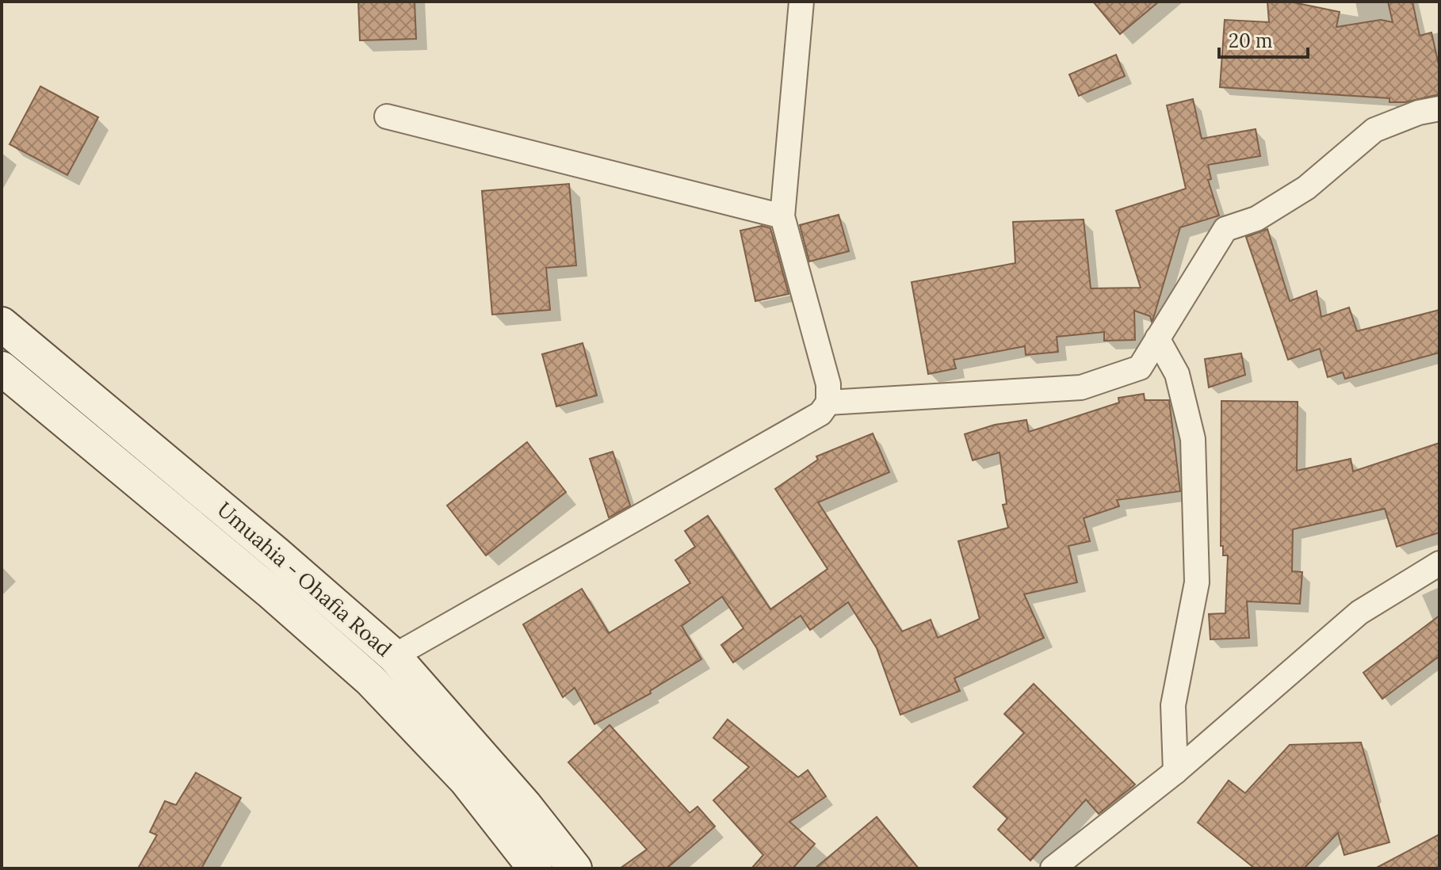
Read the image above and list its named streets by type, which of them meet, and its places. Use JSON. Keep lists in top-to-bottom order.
{
  "streets": {
    "main road": ["Umuahia - Ohafia Road"]
  },
  "scale_bar": "20 m"
}
